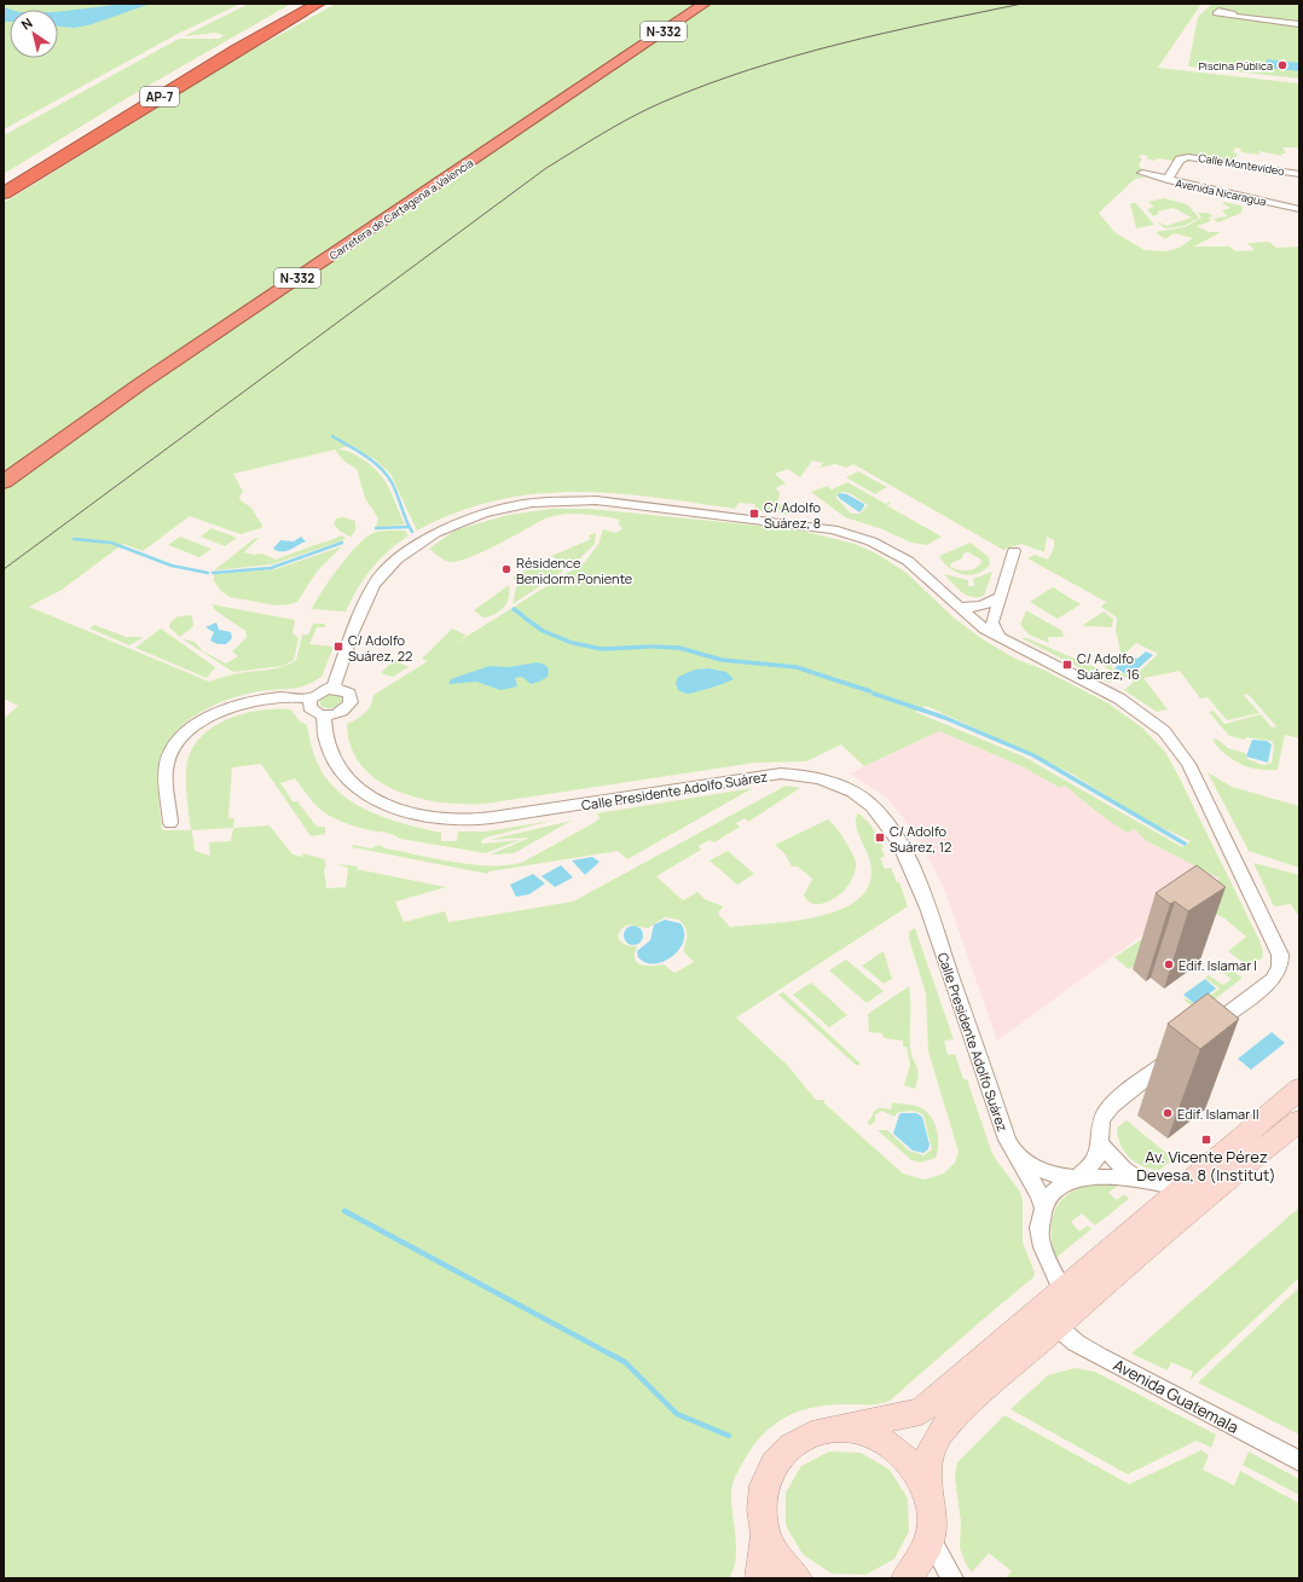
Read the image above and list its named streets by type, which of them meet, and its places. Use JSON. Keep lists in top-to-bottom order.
{
  "streets": {
    "highway": ["N-332", "AP-7", "Carretera de Cartagena a Valencia"],
    "street": [
      "Calle Montevideo",
      "Avenida Nicaragua",
      "Calle Presidente Adolfo Suárez",
      "Avenida Guatemala"
    ]
  },
  "crossings": [
    ["Calle Montevideo", "Avenida Nicaragua"]
  ],
  "places": {
    "other": [
      "Piscina Pública",
      "Résidence Benidorm Poniente",
      "Edif. Islamar I",
      "Edif. Islamar II"
    ],
    "transit": [
      "C/ Adolfo Suárez, 8",
      "C/ Adolfo Suárez, 22",
      "C/ Adolfo Suárez, 16",
      "C/ Adolfo Suárez, 12",
      "Av. Vicente Pérez Devesa, 8 (Institut)"
    ]
  },
  "north": "top left"
}
